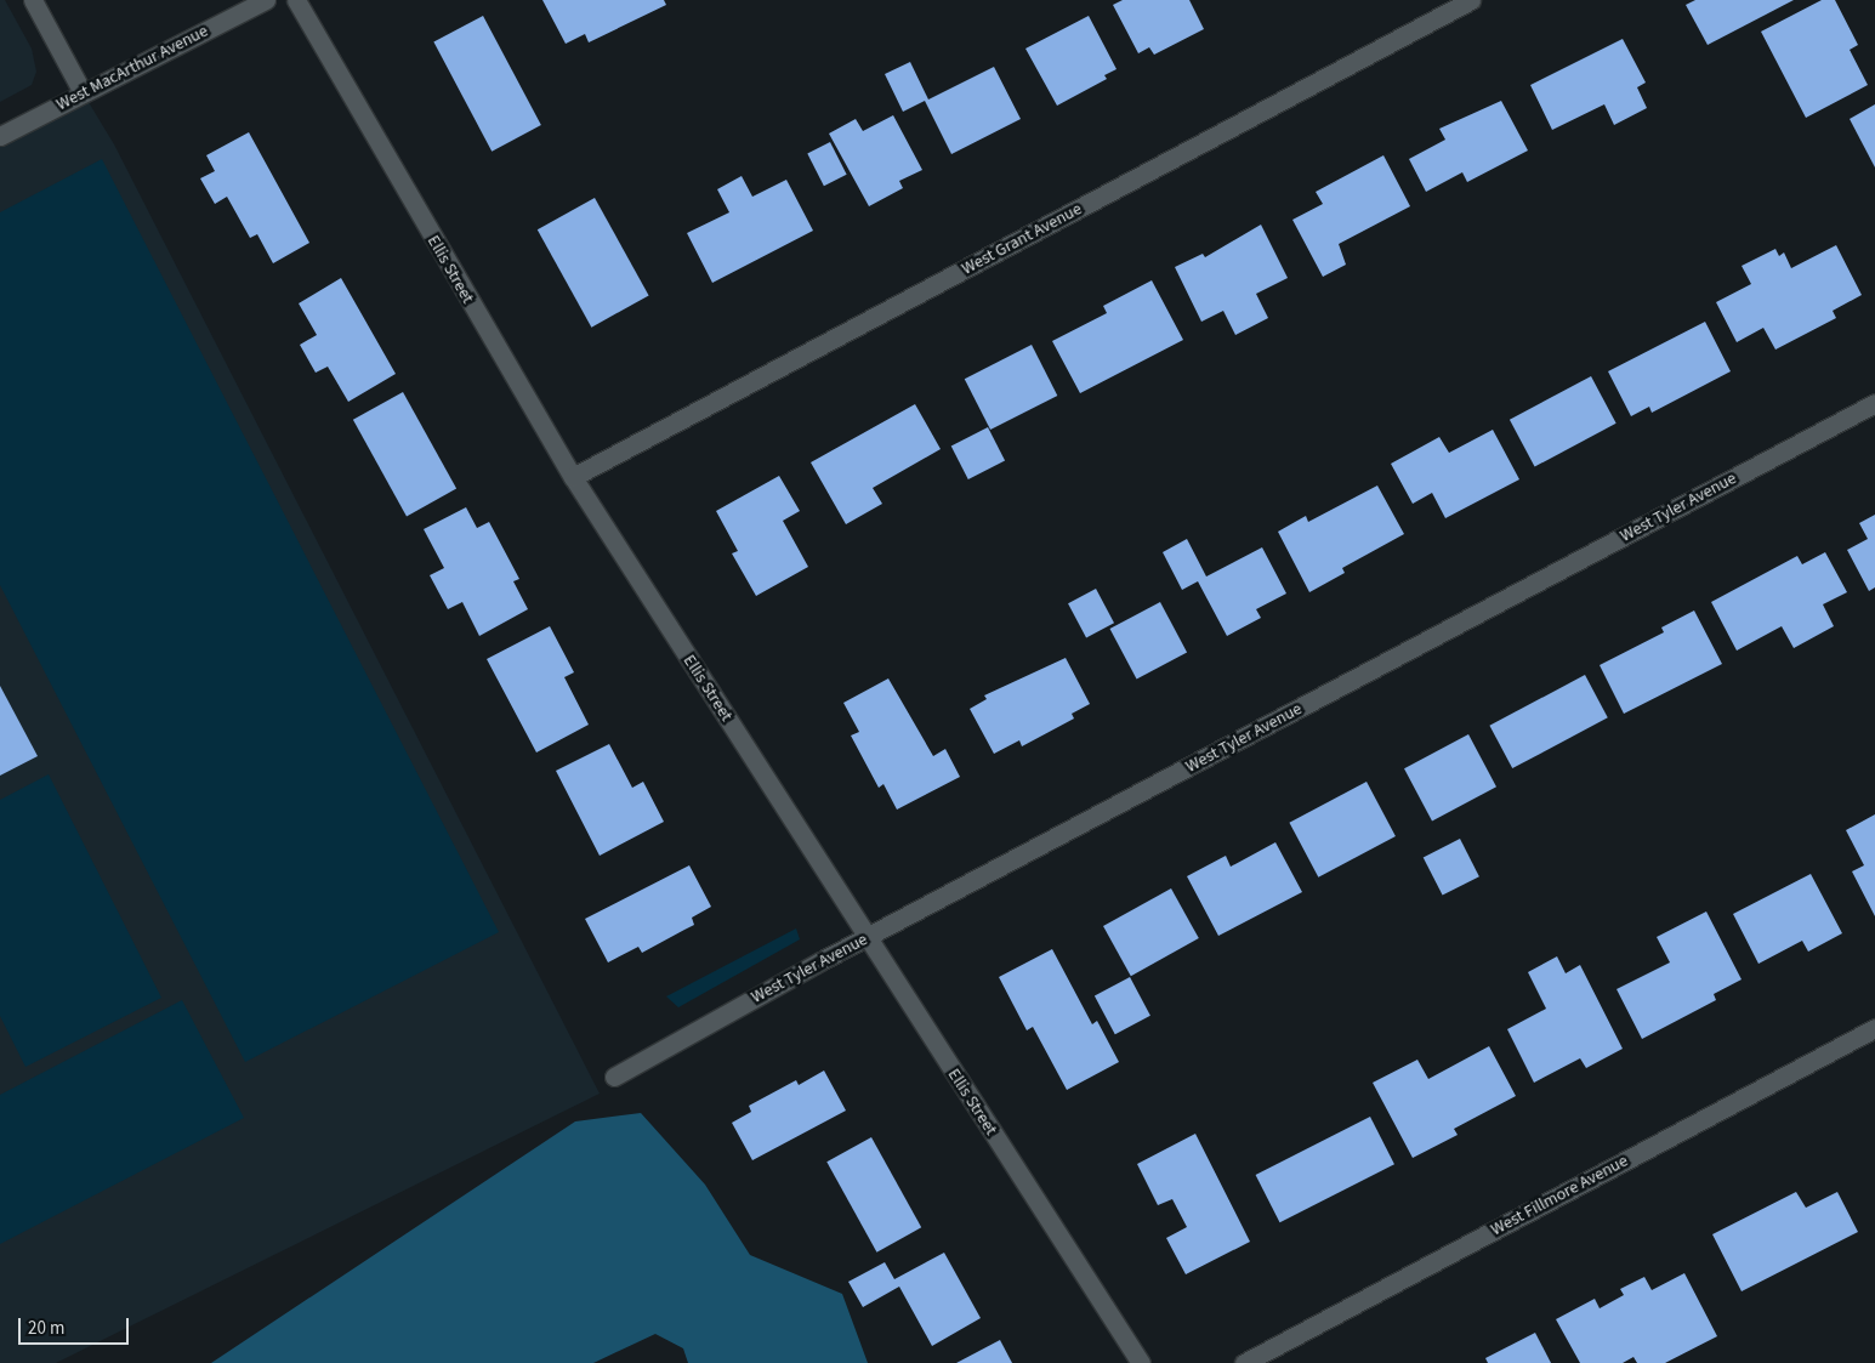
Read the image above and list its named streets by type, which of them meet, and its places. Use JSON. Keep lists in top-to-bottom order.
{
  "streets": {
    "street": [
      "West MacArthur Avenue",
      "West Grant Avenue",
      "Ellis Street",
      "West Tyler Avenue",
      "West Fillmore Avenue"
    ]
  },
  "crossings": [
    ["West Grant Avenue", "Ellis Street"],
    ["Ellis Street", "West Tyler Avenue"]
  ],
  "scale_bar": "20 m"
}
